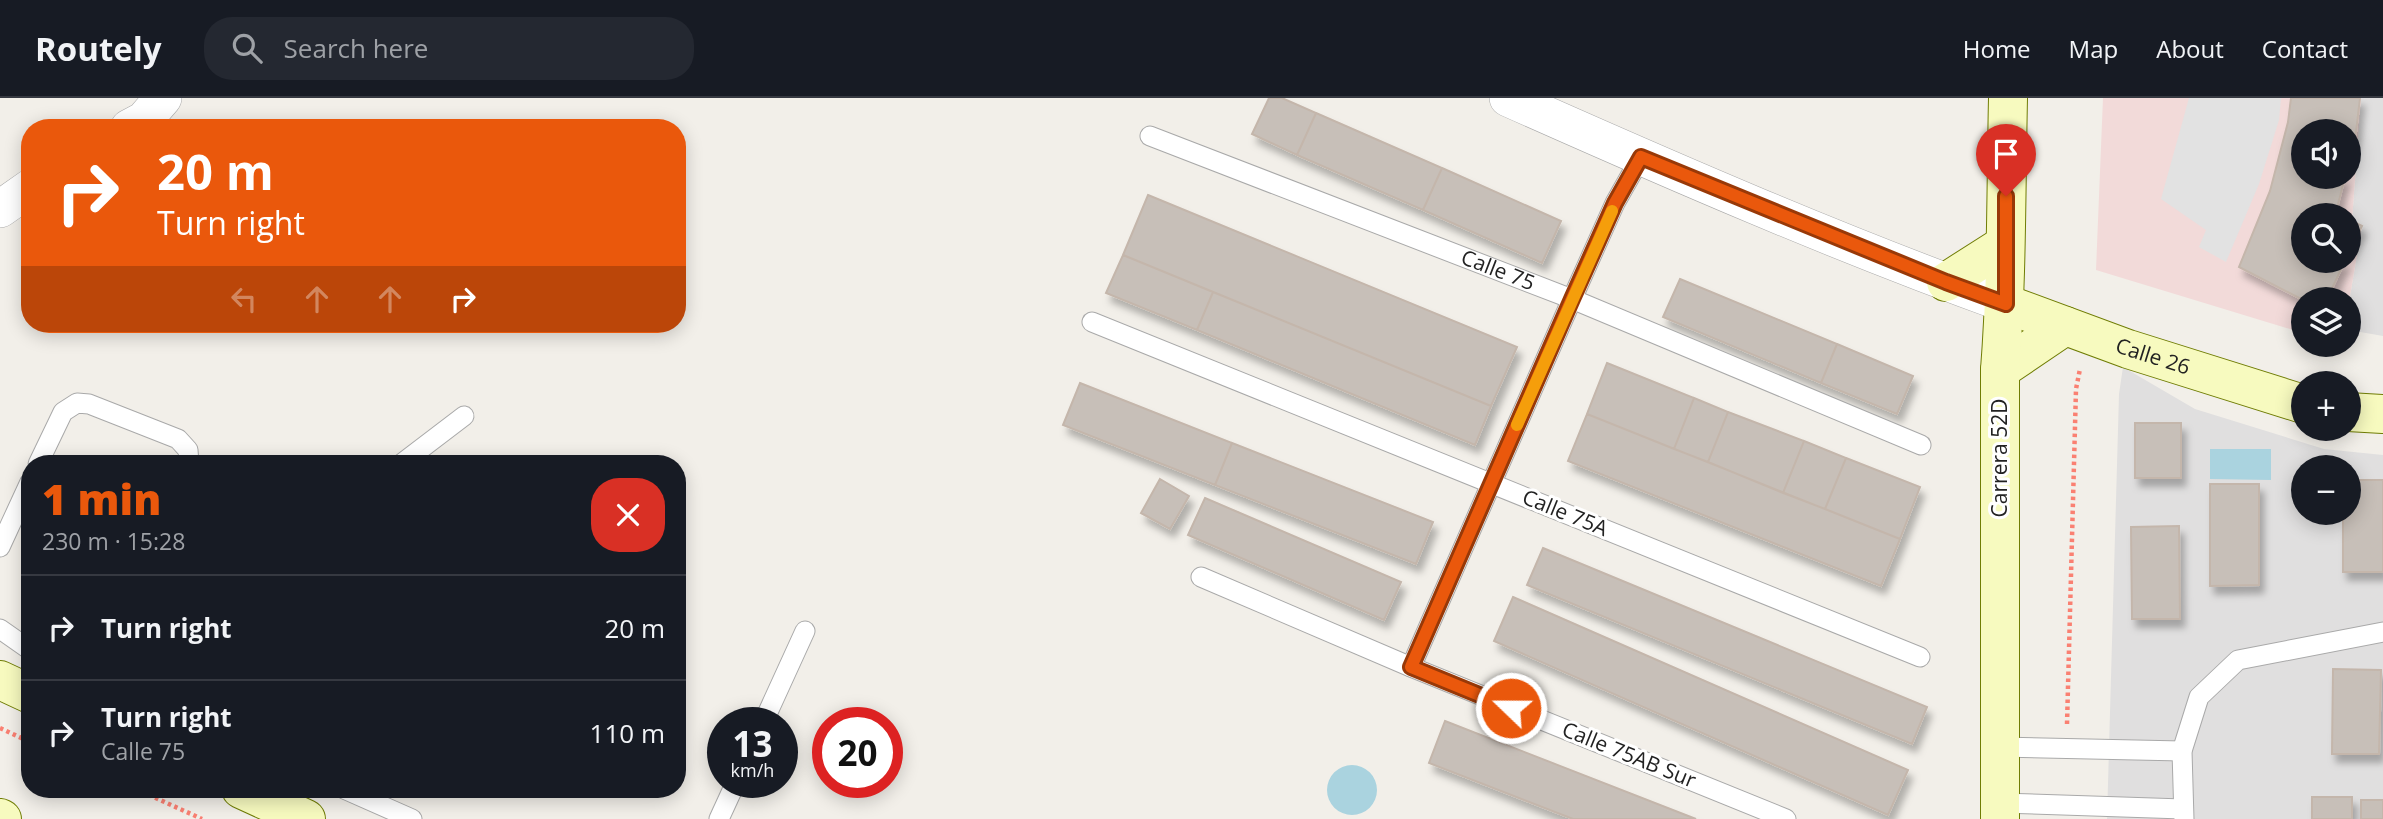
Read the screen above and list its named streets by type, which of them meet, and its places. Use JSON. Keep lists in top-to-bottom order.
{
  "streets": {
    "street": ["Calle 26", "Carrera 52D"],
    "lane": ["Calle 75", "Calle 75A", "Calle 75AB Sur"]
  },
  "crossings": [
    ["Calle 26", "Carrera 52D"]
  ],
  "page": {
    "header": "Routely",
    "search": "Search here",
    "nav": [
      "Home",
      "Map",
      "About",
      "Contact"
    ],
    "map_buttons": ["+", "−"],
    "turn": ["20 m", "Turn right"],
    "heading": ["1 min", "230 m · 15:28"],
    "list": [
      {
        "name": "Turn right",
        "value": "20 m"
      },
      {
        "name": "Turn right",
        "note": "Calle 75",
        "value": "110 m"
      }
    ],
    "speed": "13 km/h",
    "limit": "20"
  }
}
